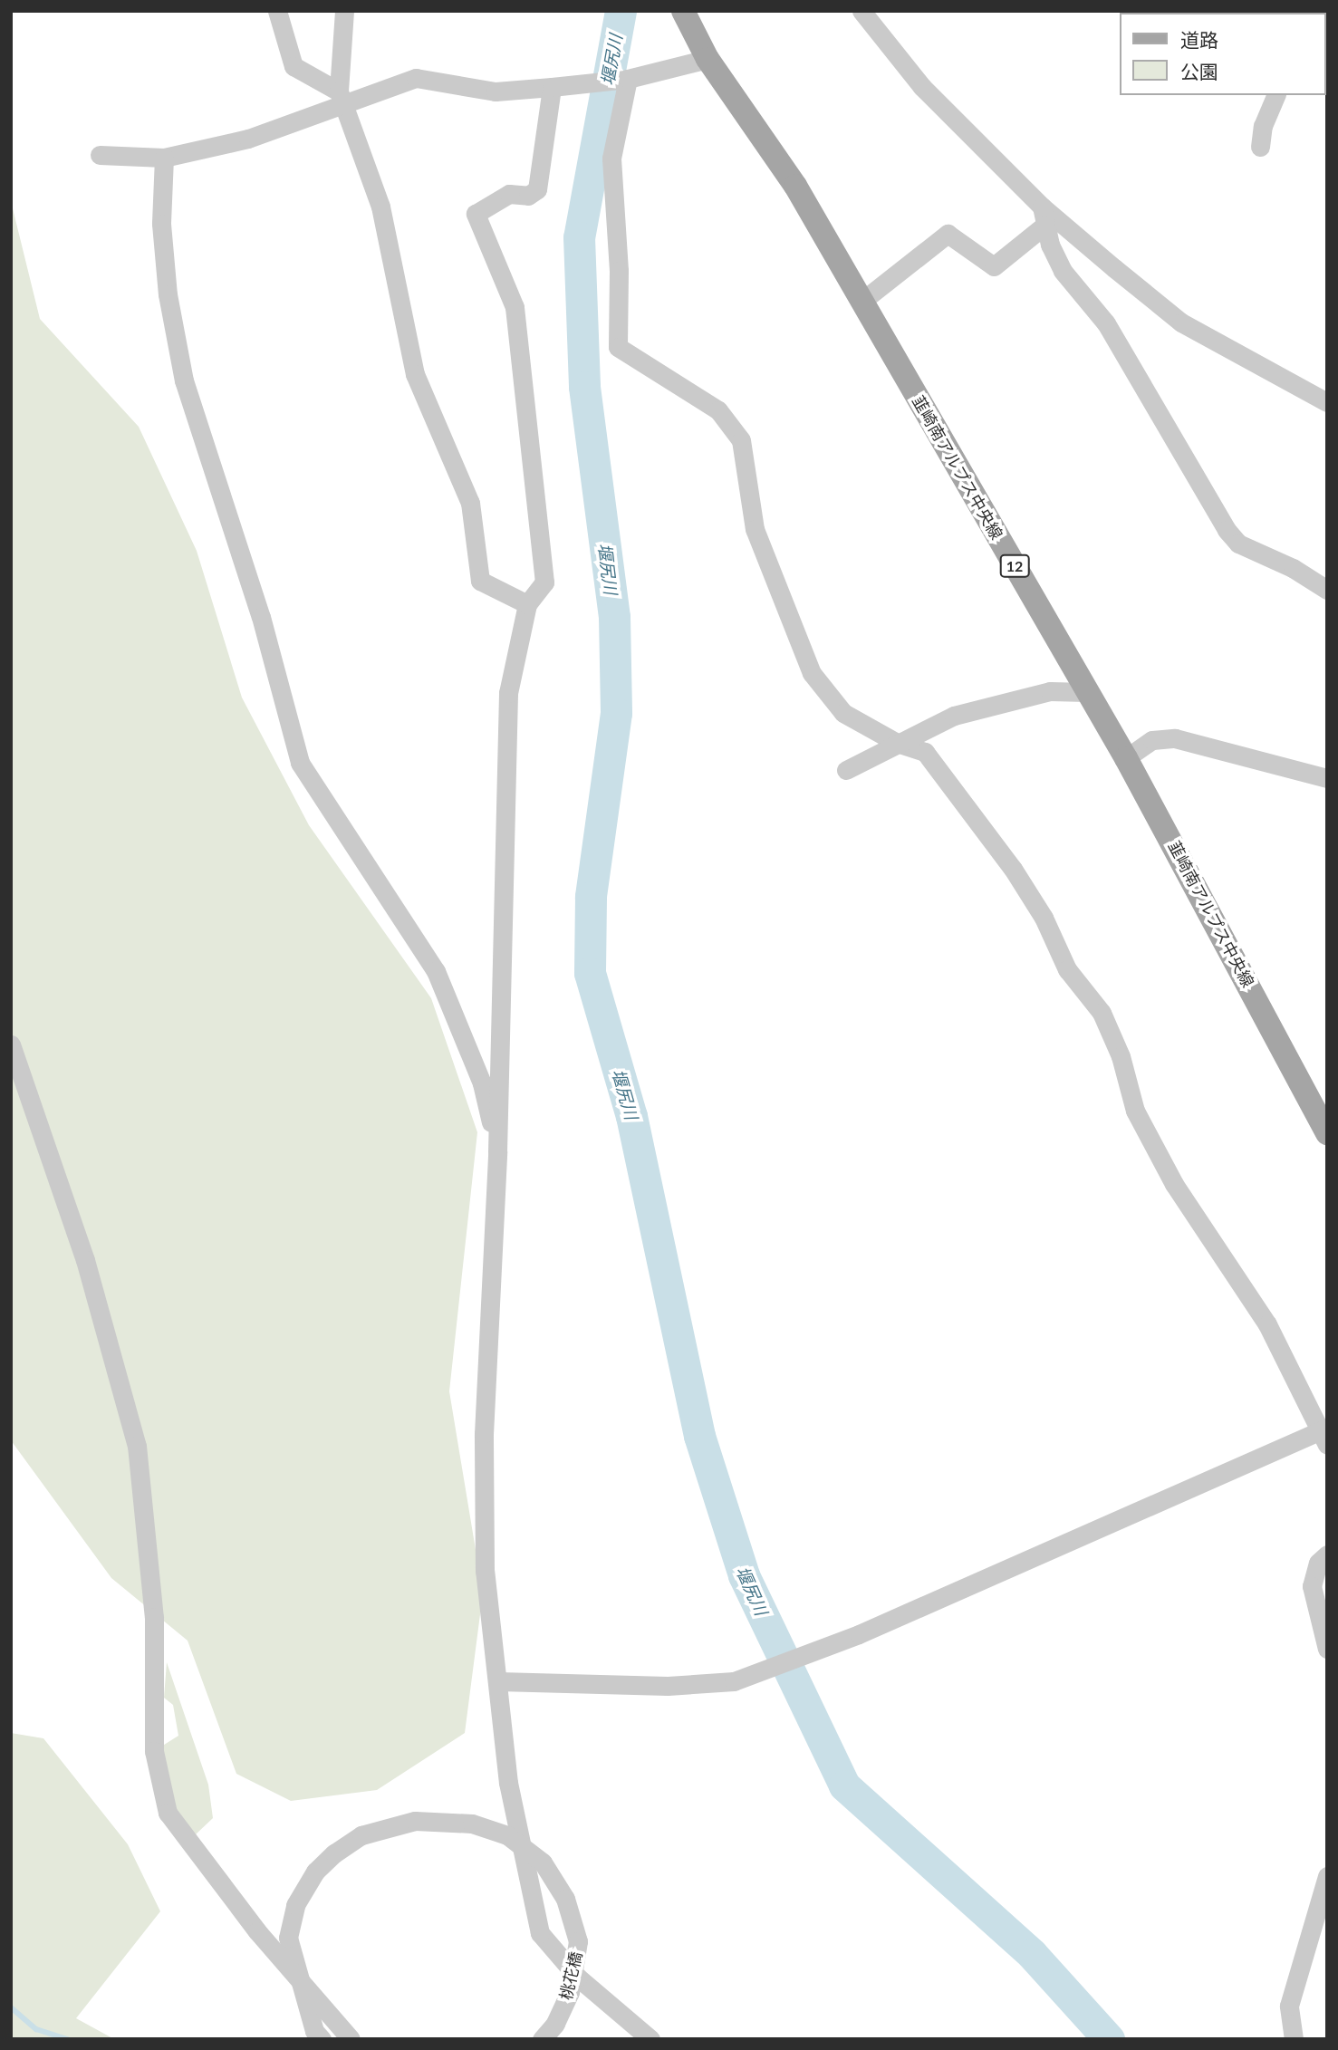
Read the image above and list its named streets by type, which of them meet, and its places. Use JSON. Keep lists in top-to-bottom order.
{
  "streets": {
    "main road": ["韮崎南アルプス中央線", "12"],
    "street": ["桃花橋"]
  },
  "water": ["堰尻川"],
  "legend": ["道路", "公園"]
}
